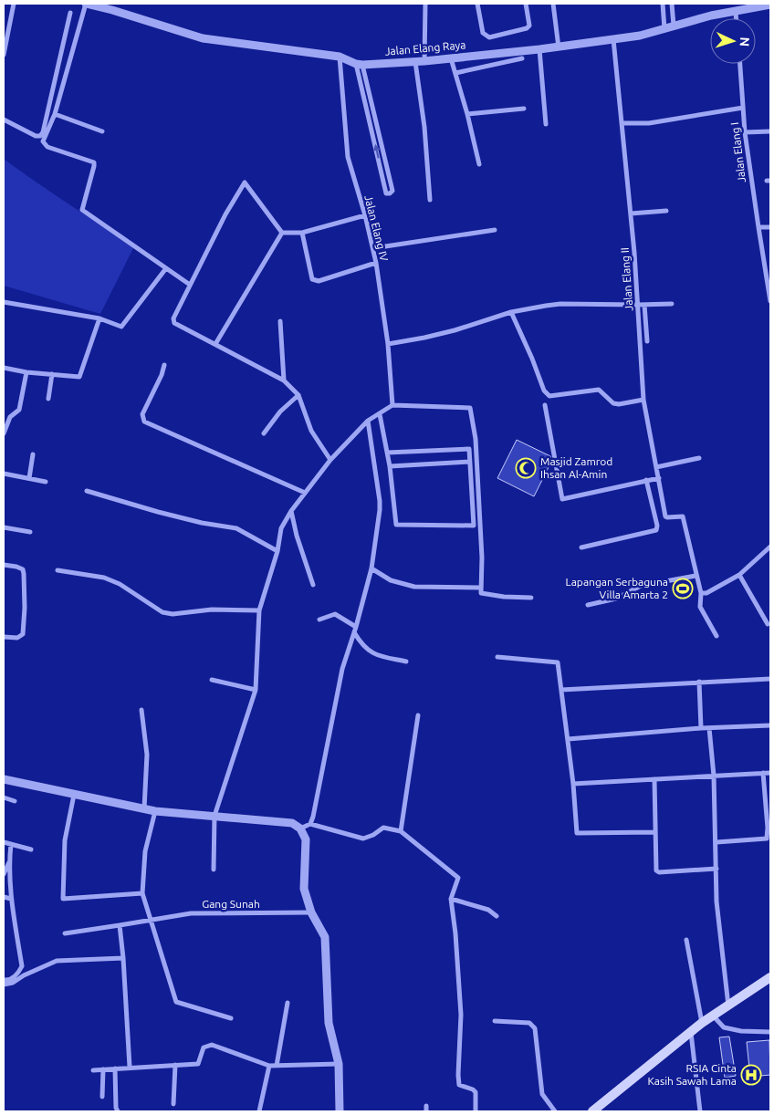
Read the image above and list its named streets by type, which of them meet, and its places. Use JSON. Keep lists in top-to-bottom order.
{
  "streets": {
    "street": [
      "Jalan Elang Raya",
      "Jalan Elang I",
      "Jalan Elang IV",
      "Jalan Elang II",
      "Gang Sunah"
    ]
  },
  "crossings": [
    ["Jalan Elang Raya", "Jalan Elang IV"],
    ["Jalan Elang Raya", "Jalan Elang II"]
  ],
  "places": {
    "mosque": ["Masjid Zamrod Ihsan Al-Amin"],
    "sports": ["Lapangan Serbaguna Villa Amarta 2"],
    "hospital": ["RSIA Cinta Kasih Sawah Lama"]
  },
  "north": "right"
}
